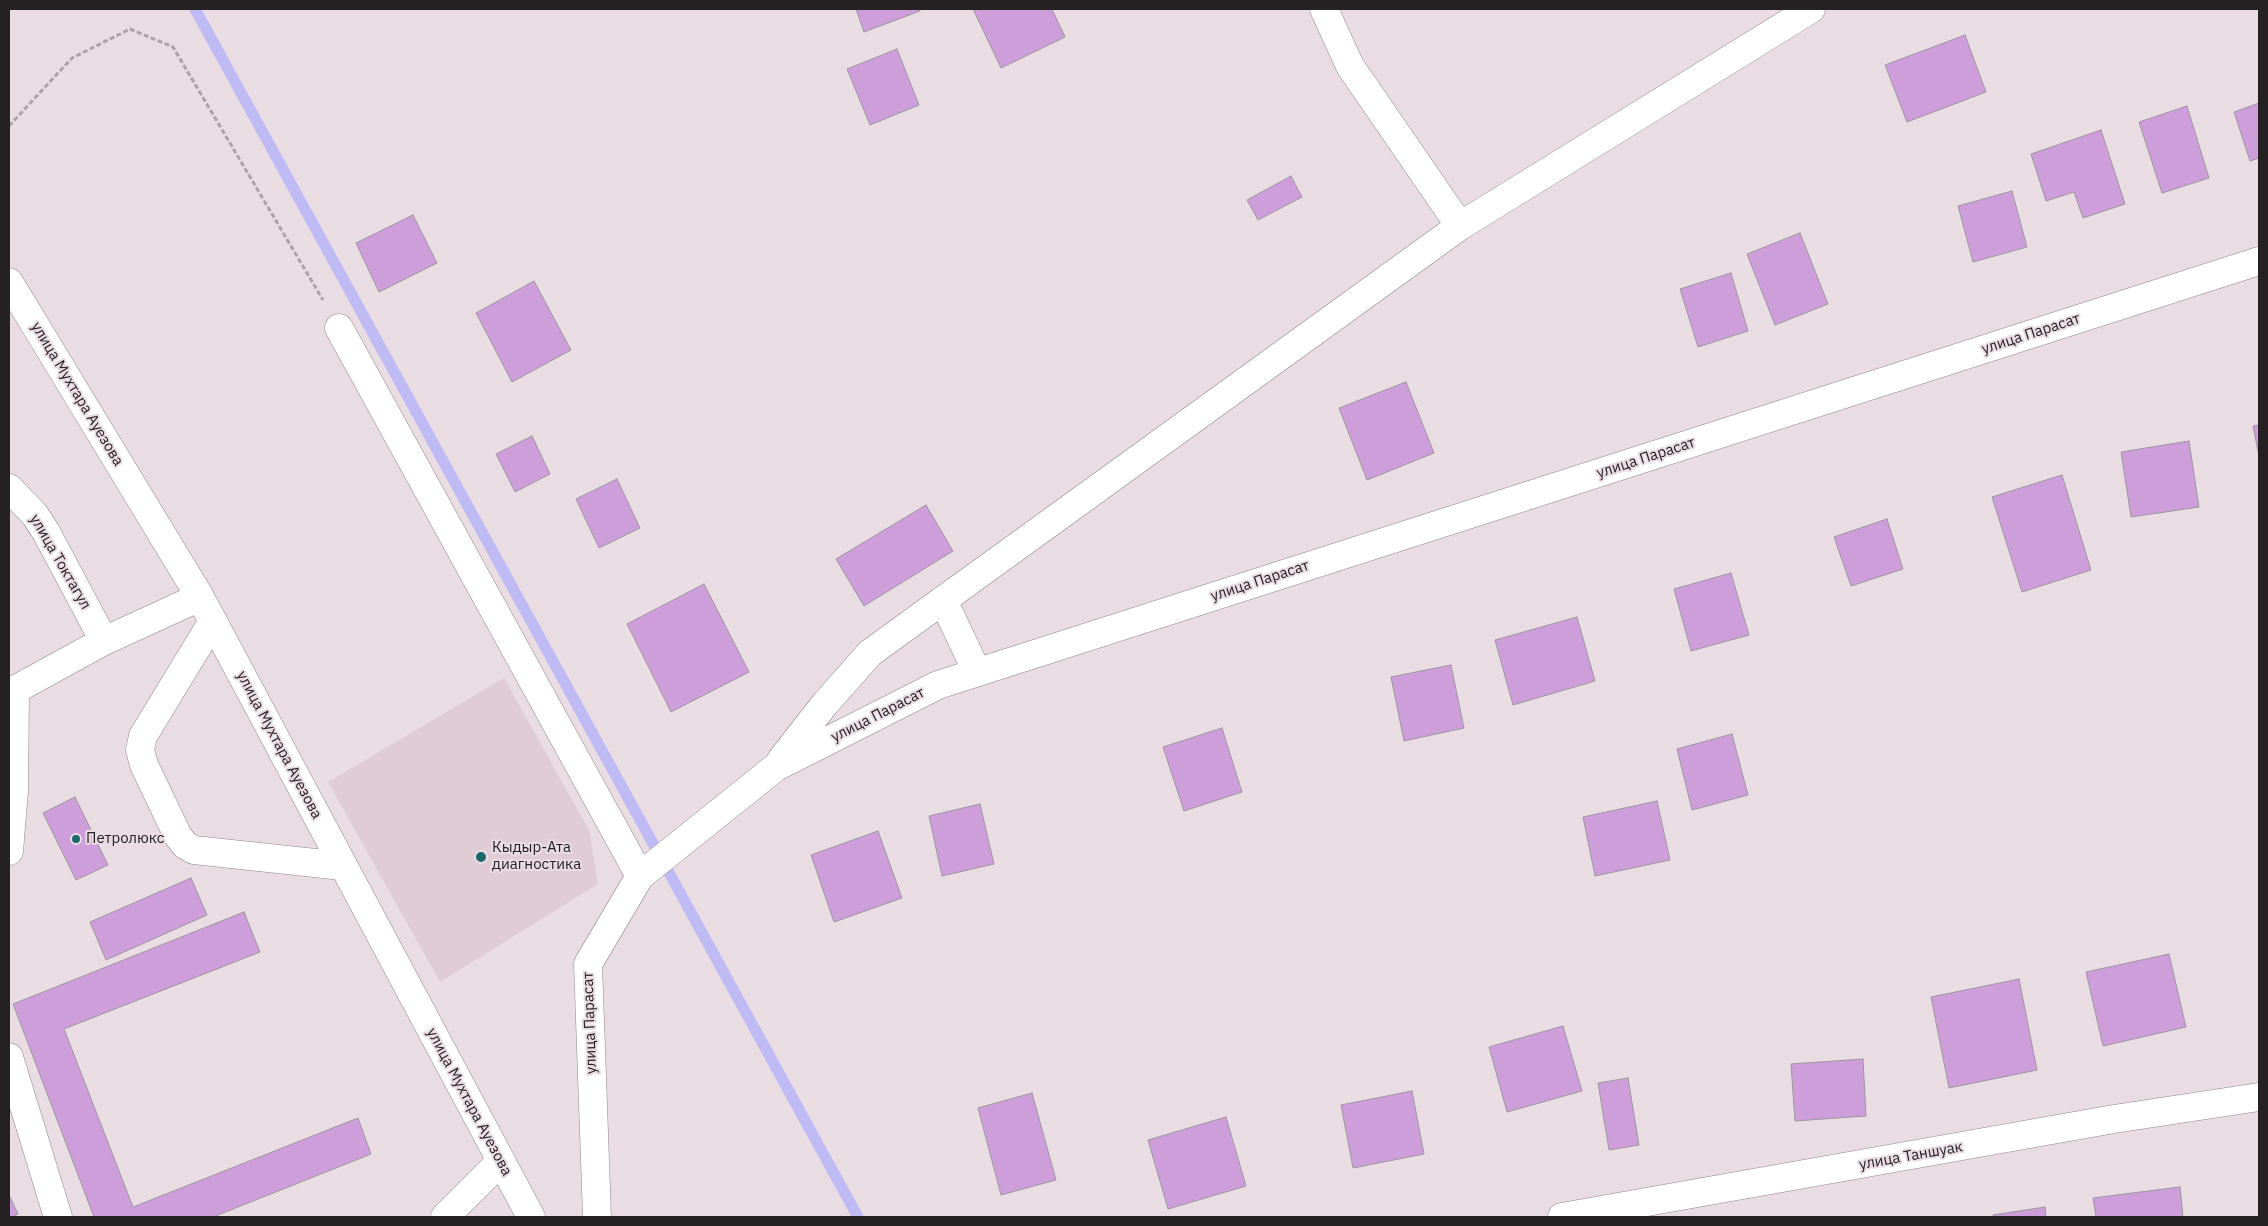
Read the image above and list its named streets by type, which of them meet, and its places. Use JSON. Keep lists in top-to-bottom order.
{
  "streets": {
    "street": [
      "улица Парасат",
      "улица Мухтара Ауезова",
      "улица Токтагул",
      "улица Таншуак"
    ]
  },
  "places": ["Петролюкс", "Кыдыр-Ата диагностика"]
}
